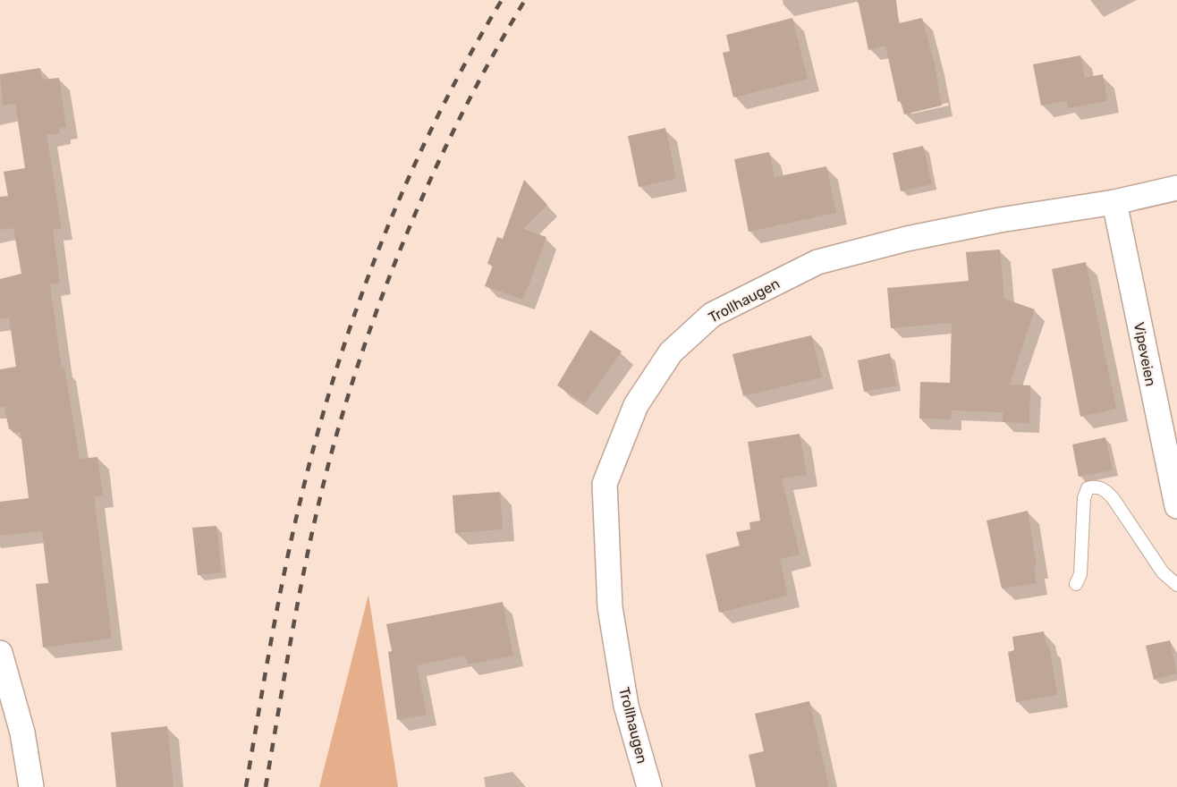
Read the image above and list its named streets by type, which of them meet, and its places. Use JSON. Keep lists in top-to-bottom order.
{
  "streets": {
    "street": ["Trollhaugen", "Vipeveien"]
  },
  "crossings": [
    ["Trollhaugen", "Vipeveien"]
  ]
}
